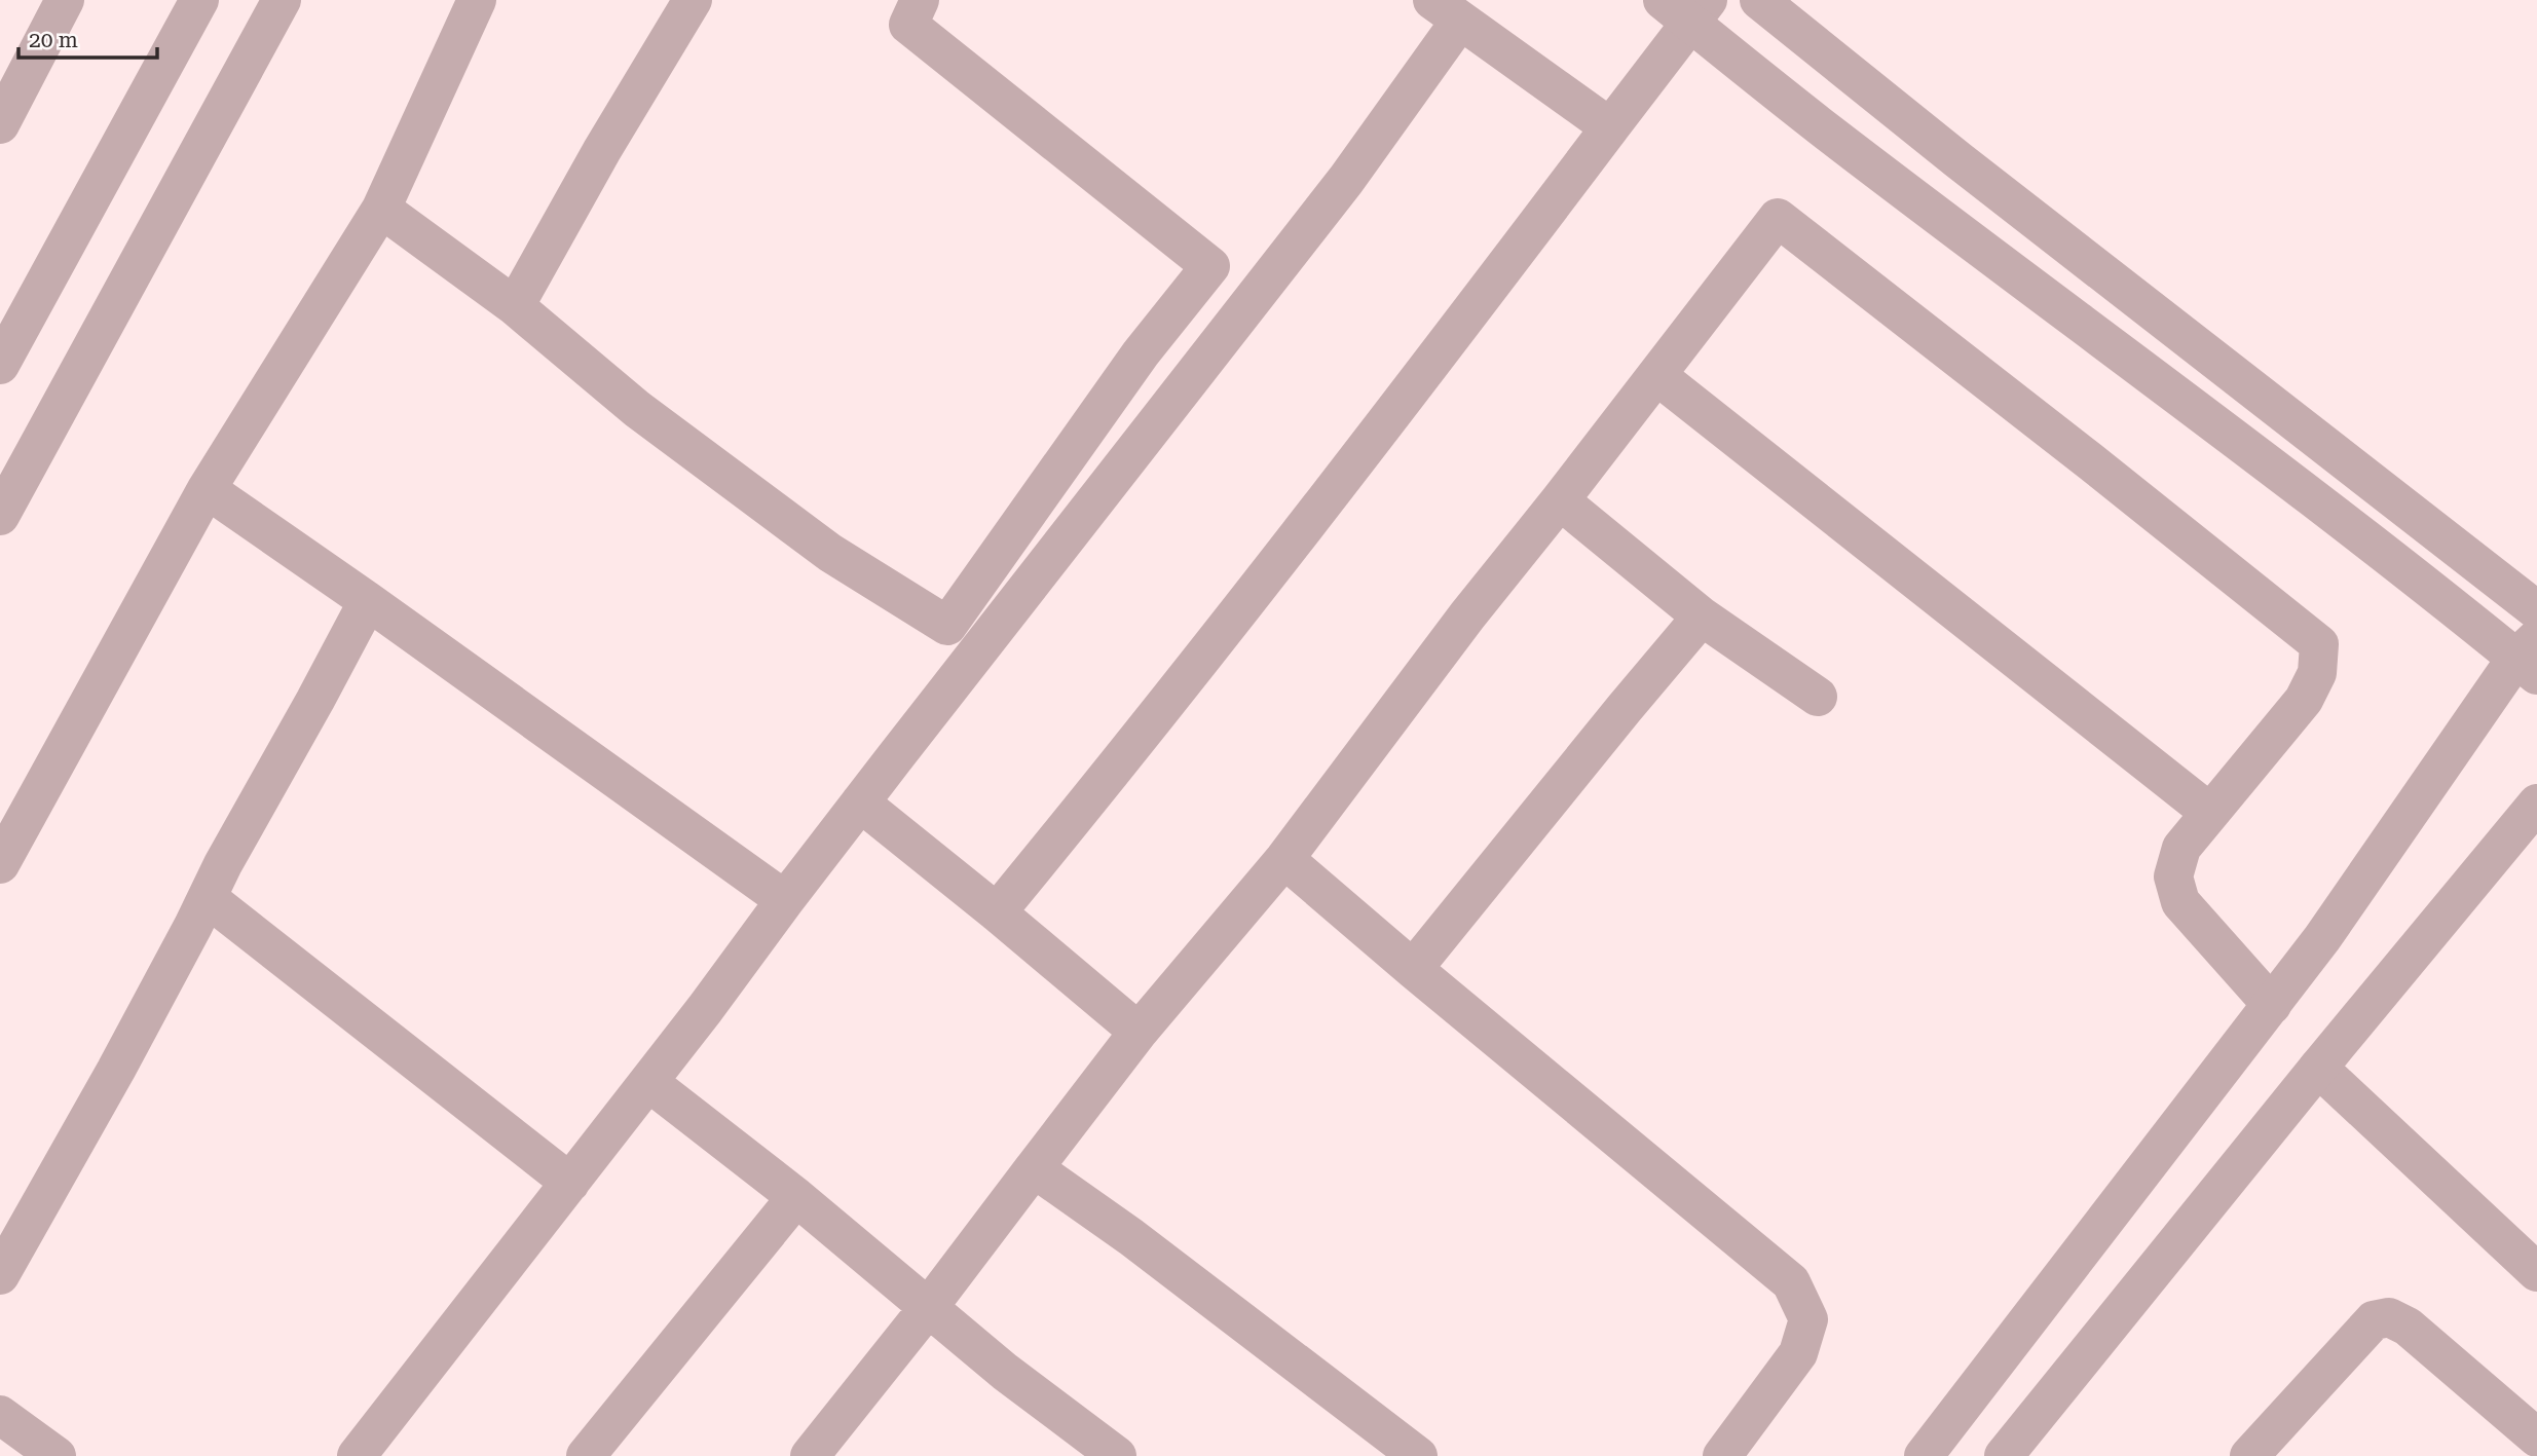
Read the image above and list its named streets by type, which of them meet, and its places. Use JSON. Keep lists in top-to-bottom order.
{
  "scale_bar": "20 m"
}
